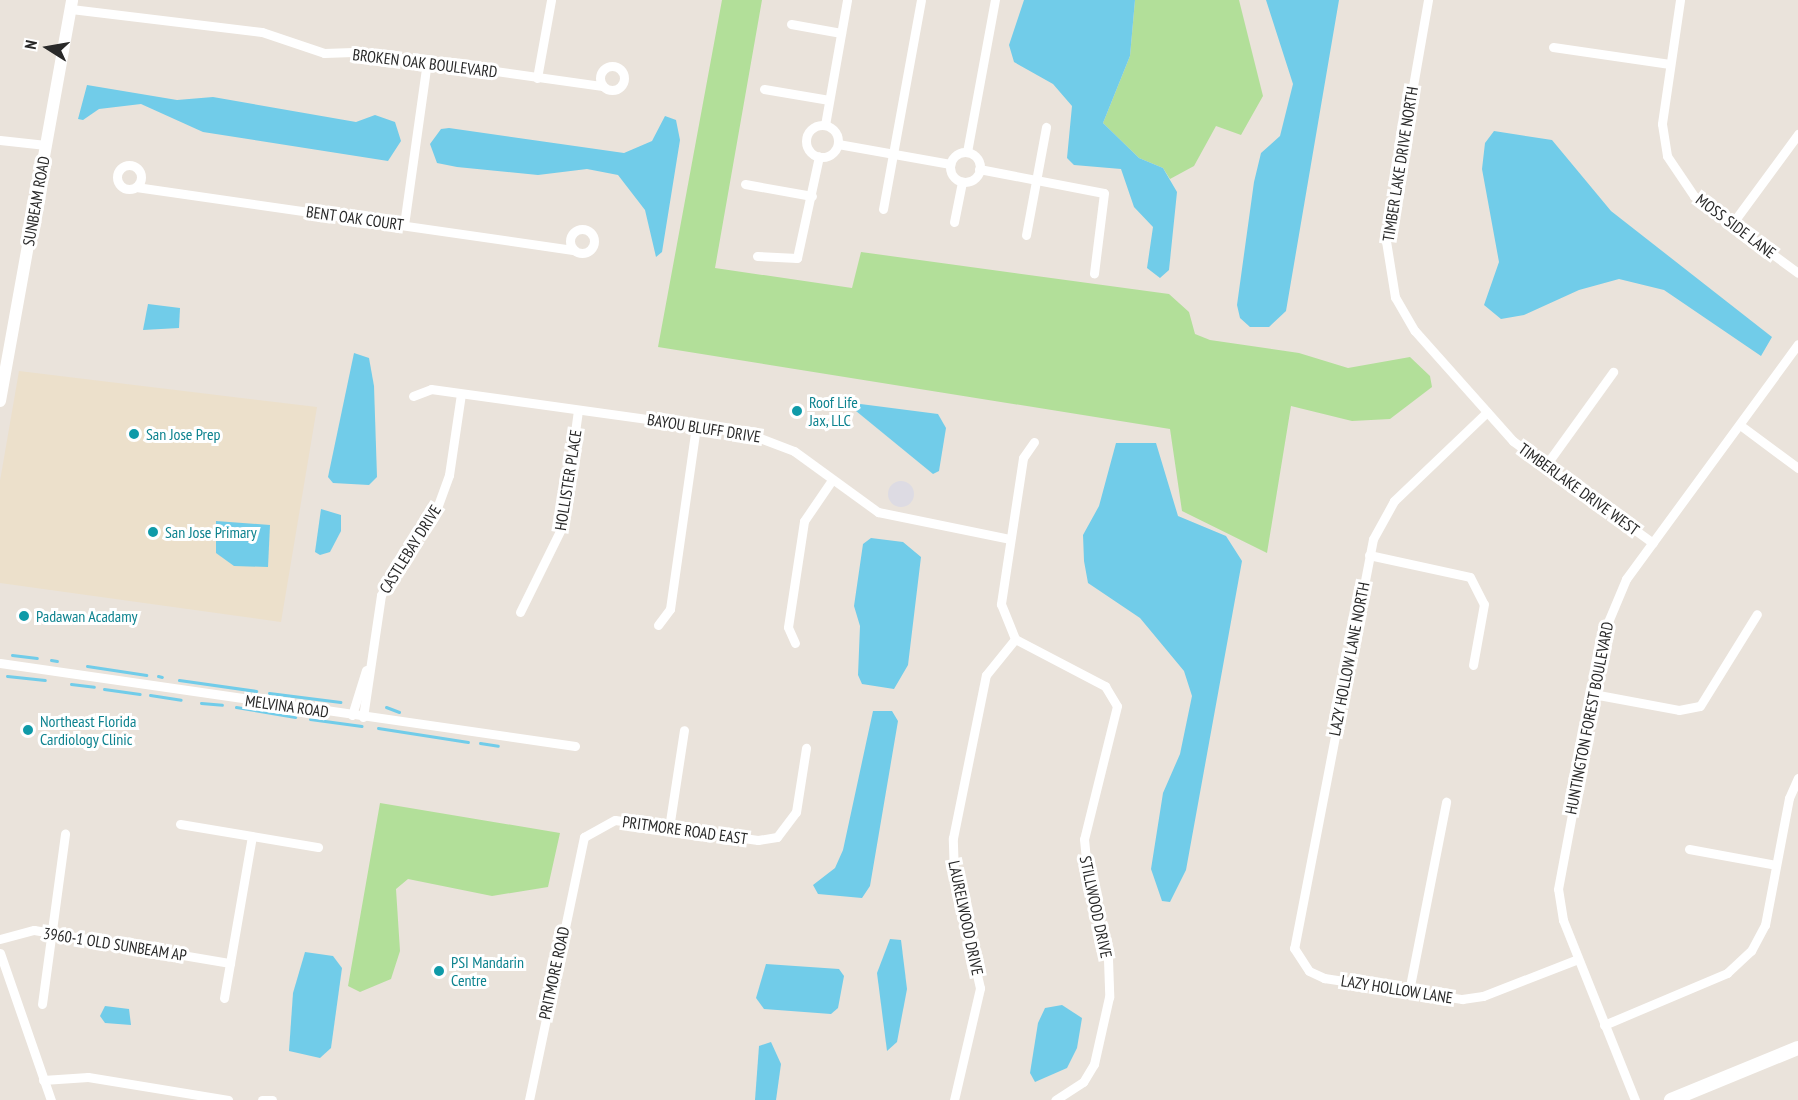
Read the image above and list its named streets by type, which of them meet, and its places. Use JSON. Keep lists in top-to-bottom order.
{
  "streets": {
    "street": [
      "BROKEN OAK BOULEVARD",
      "TIMBER LAKE DRIVE NORTH",
      "SUNBEAM ROAD",
      "BENT OAK COURT",
      "MOSS SIDE LANE",
      "BAYOU BLUFF DRIVE",
      "HOLLISTER PLACE",
      "TIMBERLAKE DRIVE WEST",
      "CASTLEBAY DRIVE",
      "LAZY HOLLOW LANE NORTH",
      "MELVINA ROAD",
      "HUNTINGTON FOREST BOULEVARD",
      "PRITMORE ROAD EAST",
      "STILLWOOD DRIVE",
      "LAURELWOOD DRIVE",
      "3960-1 OLD SUNBEAM AP",
      "PRITMORE ROAD",
      "LAZY HOLLOW LANE"
    ]
  },
  "crossings": [
    ["BROKEN OAK BOULEVARD", "SUNBEAM ROAD"],
    ["TIMBER LAKE DRIVE NORTH", "TIMBERLAKE DRIVE WEST"],
    ["BAYOU BLUFF DRIVE", "HOLLISTER PLACE"],
    ["BAYOU BLUFF DRIVE", "CASTLEBAY DRIVE"],
    ["TIMBERLAKE DRIVE WEST", "LAZY HOLLOW LANE NORTH"],
    ["TIMBERLAKE DRIVE WEST", "HUNTINGTON FOREST BOULEVARD"],
    ["CASTLEBAY DRIVE", "MELVINA ROAD"],
    ["LAZY HOLLOW LANE NORTH", "LAZY HOLLOW LANE"],
    ["HUNTINGTON FOREST BOULEVARD", "LAZY HOLLOW LANE"],
    ["PRITMORE ROAD EAST", "PRITMORE ROAD"],
    ["STILLWOOD DRIVE", "LAURELWOOD DRIVE"]
  ],
  "places": [
    "Roof Life Jax, LLC",
    "San Jose Prep",
    "San Jose Primary",
    "Padawan Acadamy",
    "Northeast Florida Cardiology Clinic",
    "PSI Mandarin Centre"
  ],
  "north": "left"
}
